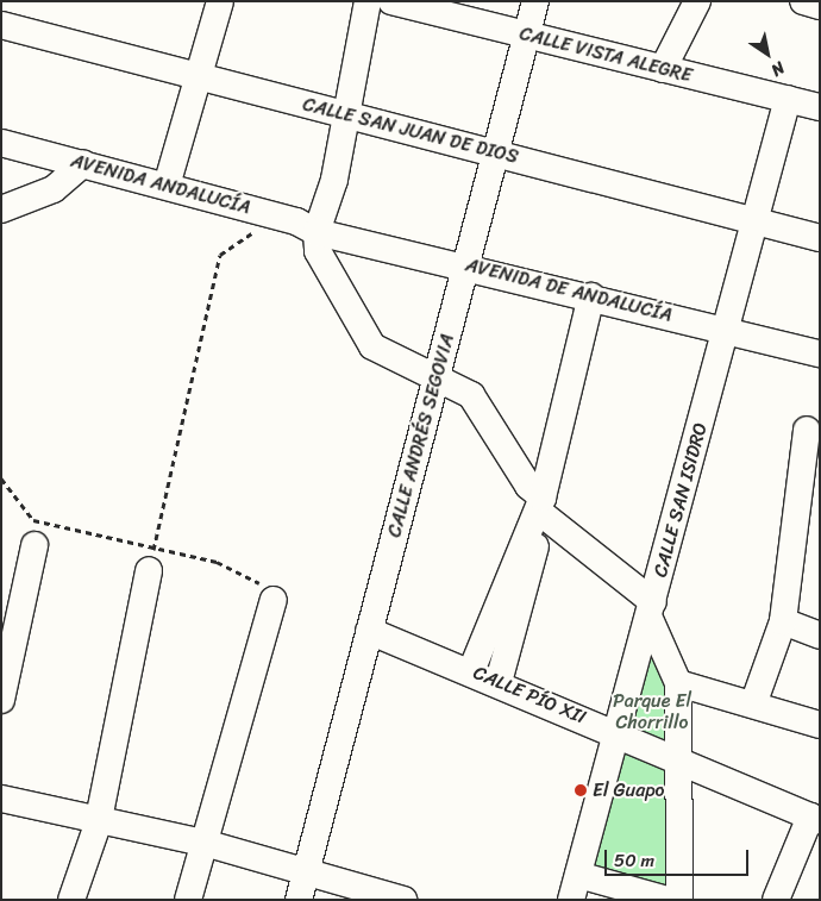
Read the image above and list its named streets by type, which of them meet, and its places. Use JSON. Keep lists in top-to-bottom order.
{
  "streets": {
    "street": [
      "CALLE VISTA ALEGRE",
      "CALLE SAN JUAN DE DIOS",
      "AVENIDA ANDALUCÍA",
      "AVENIDA DE ANDALUCÍA",
      "CALLE ANDRÉS SEGOVIA",
      "CALLE SAN ISIDRO",
      "CALLE PÍO XII"
    ]
  },
  "crossings": [
    ["CALLE VISTA ALEGRE", "CALLE ANDRÉS SEGOVIA"],
    ["CALLE VISTA ALEGRE", "CALLE SAN ISIDRO"],
    ["CALLE SAN JUAN DE DIOS", "CALLE ANDRÉS SEGOVIA"],
    ["CALLE SAN JUAN DE DIOS", "CALLE SAN ISIDRO"],
    ["AVENIDA ANDALUCÍA", "AVENIDA DE ANDALUCÍA"],
    ["AVENIDA DE ANDALUCÍA", "CALLE ANDRÉS SEGOVIA"],
    ["AVENIDA DE ANDALUCÍA", "CALLE SAN ISIDRO"],
    ["CALLE ANDRÉS SEGOVIA", "CALLE PÍO XII"],
    ["CALLE SAN ISIDRO", "CALLE PÍO XII"]
  ],
  "parks": ["Parque El Chorrillo"],
  "places": ["El Guapo"],
  "scale_bar": "50 m",
  "north": "bottom right"
}
